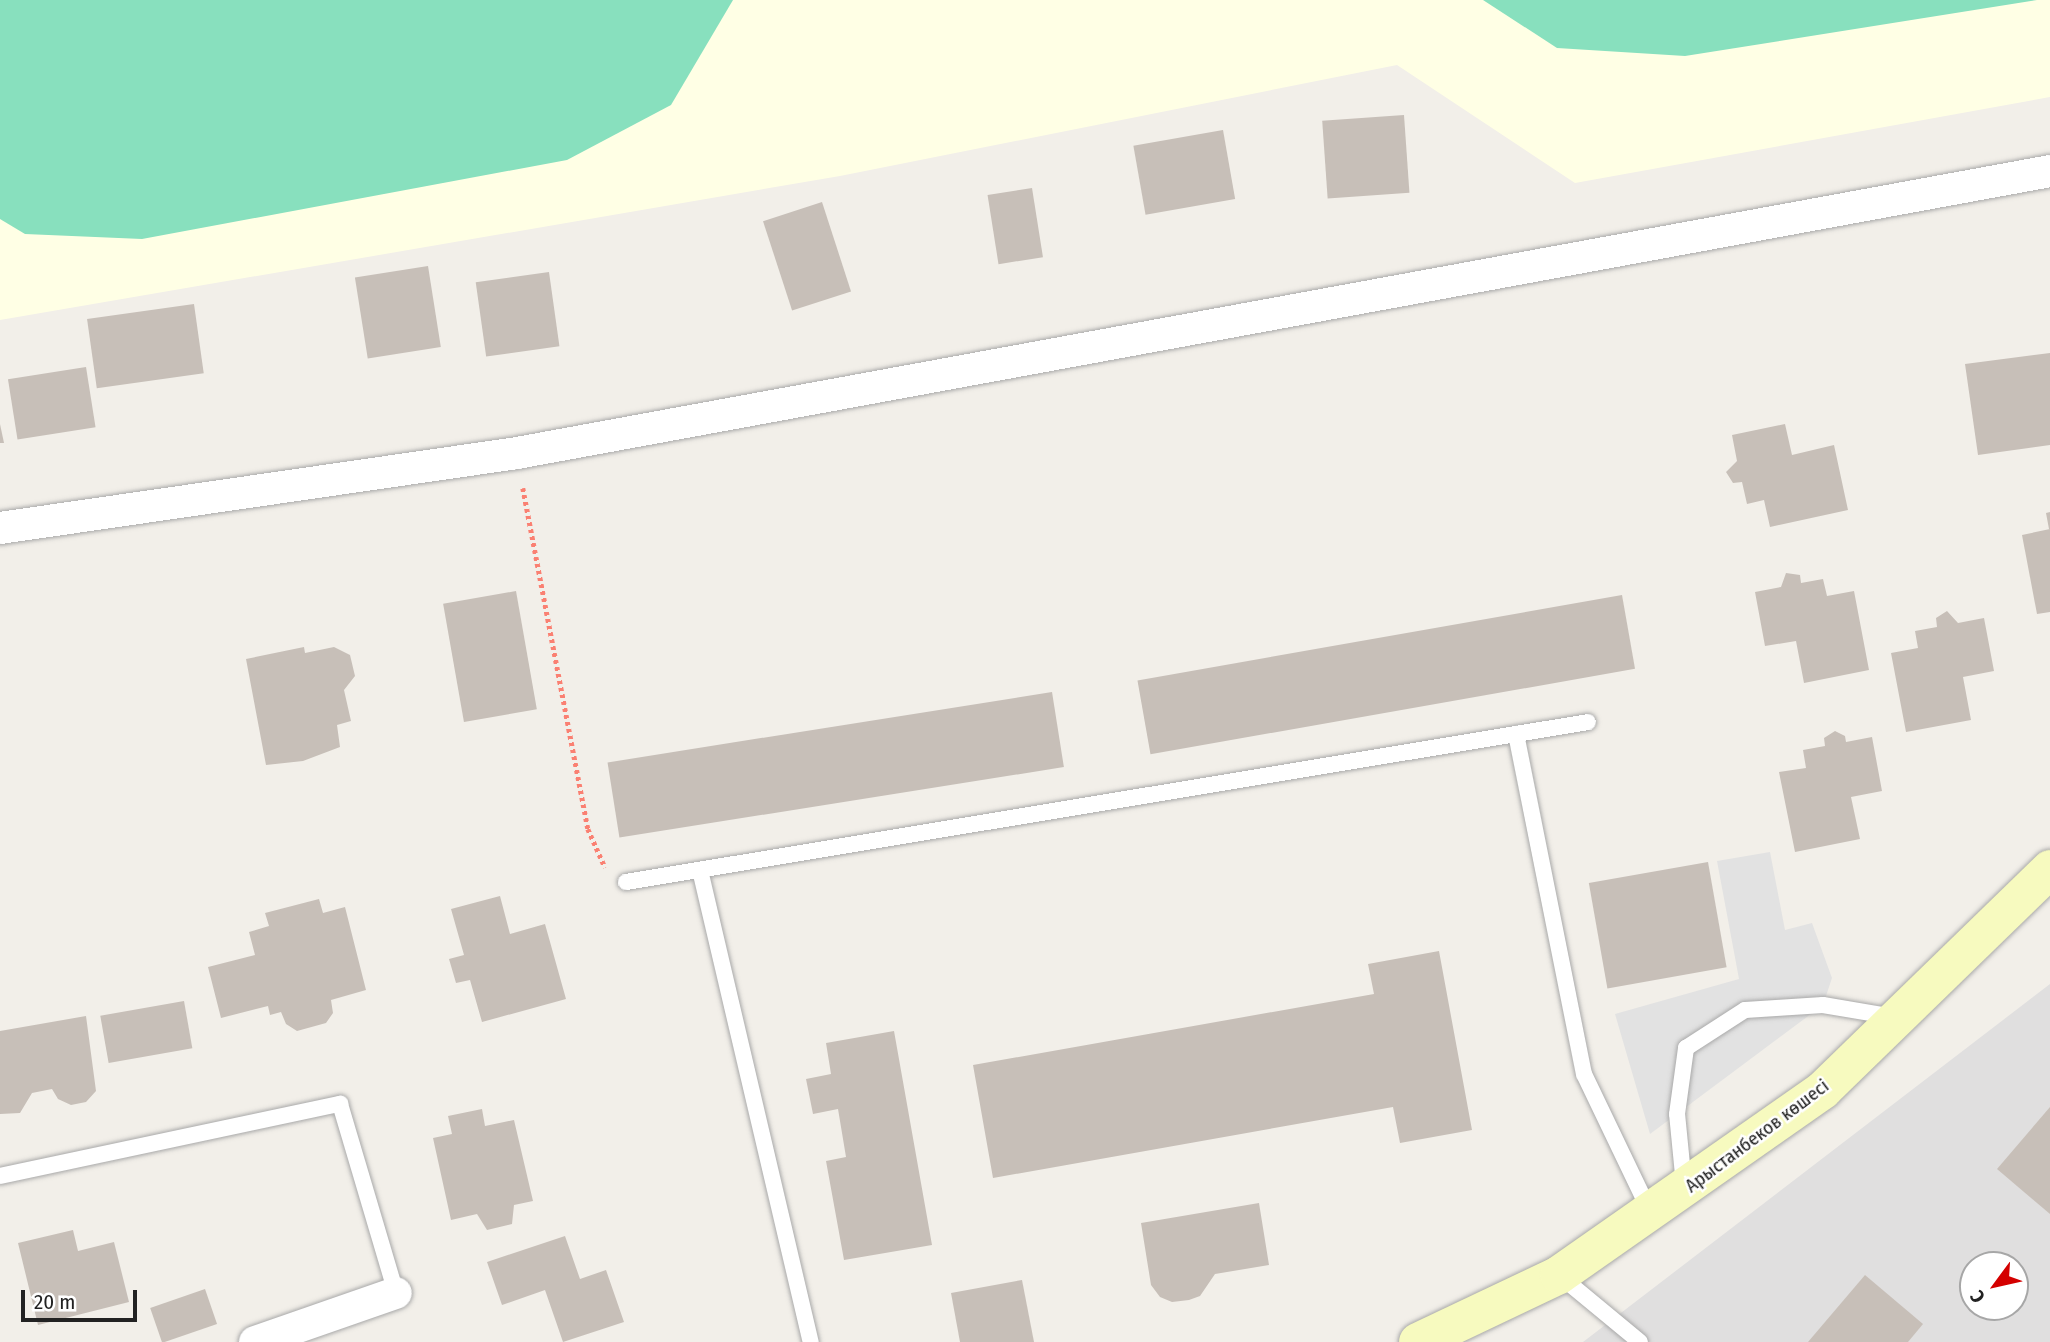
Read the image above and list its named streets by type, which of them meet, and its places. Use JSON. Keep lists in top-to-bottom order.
{
  "streets": {
    "street": ["Арыстанбеков көшесі"]
  },
  "scale_bar": "20 m",
  "north": "bottom left"
}
